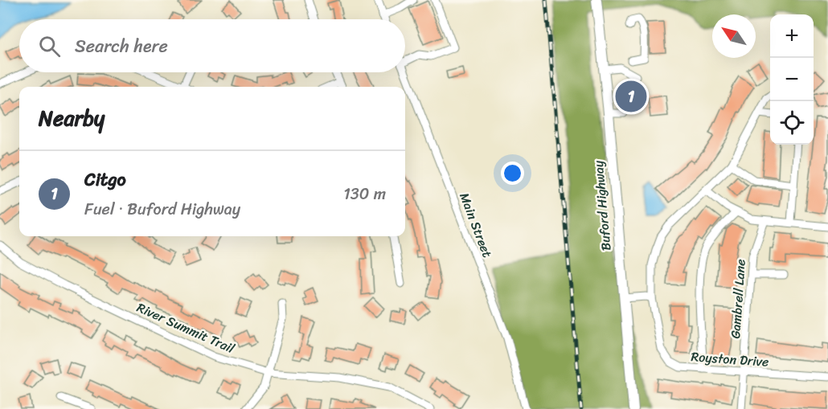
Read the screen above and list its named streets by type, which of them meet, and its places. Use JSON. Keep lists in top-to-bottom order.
{
  "streets": {
    "main road": ["Buford Highway"],
    "street": [
      "Main Street",
      "Gambrell Lane",
      "River Summit Trail",
      "Royston Drive"
    ]
  },
  "crossings": [
    ["Gambrell Lane", "Royston Drive"]
  ],
  "north": "top left",
  "page": {
    "map_buttons": ["+", "−"],
    "search": "Search here",
    "pins": "1",
    "heading": "Nearby",
    "list": [
      {
        "mark": "1",
        "name": "Citgo",
        "note": "Fuel · Buford Highway",
        "value": "130 m"
      }
    ]
  }
}
